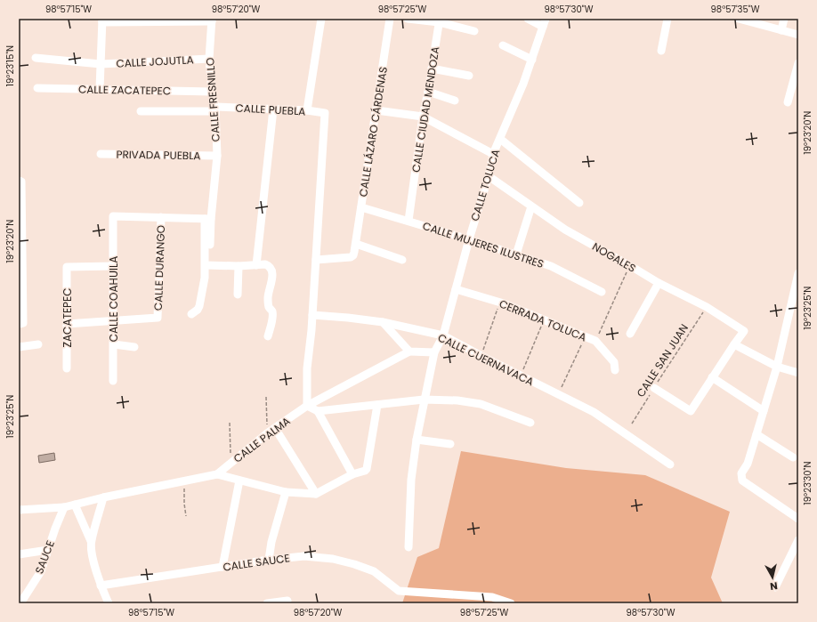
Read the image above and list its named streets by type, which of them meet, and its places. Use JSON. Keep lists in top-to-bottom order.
{
  "streets": {
    "street": [
      "CALLE JOJUTLA",
      "CALLE ZACATEPEC",
      "CALLE FRESNILLO",
      "CALLE PUEBLA",
      "CALLE CIUDAD MENDOZA",
      "CALLE LÁZARO CÁRDENAS",
      "PRIVADA PUEBLA",
      "CALLE TOLUCA",
      "CALLE MUJERES ILUSTRES",
      "NOGALES",
      "CALLE DURANGO",
      "CALLE COAHUILA",
      "ZACATEPEC",
      "CERRADA TOLUCA",
      "CALLE CUERNAVACA",
      "CALLE PALMA",
      "SAUCE",
      "CALLE SAUCE"
    ],
    "path": ["CALLE SAN JUAN"]
  },
  "crossings": [
    ["CALLE JOJUTLA", "CALLE FRESNILLO"],
    ["CALLE ZACATEPEC", "CALLE FRESNILLO"],
    ["CALLE FRESNILLO", "CALLE PUEBLA"],
    ["CALLE FRESNILLO", "PRIVADA PUEBLA"],
    ["CALLE CIUDAD MENDOZA", "CALLE MUJERES ILUSTRES"],
    ["CALLE LÁZARO CÁRDENAS", "CALLE MUJERES ILUSTRES"],
    ["CALLE TOLUCA", "CALLE MUJERES ILUSTRES"],
    ["CALLE TOLUCA", "NOGALES"],
    ["CALLE TOLUCA", "CERRADA TOLUCA"],
    ["CALLE TOLUCA", "CALLE CUERNAVACA"],
    ["NOGALES", "CALLE SAN JUAN"],
    ["CALLE DURANGO", "CALLE COAHUILA"],
    ["CALLE COAHUILA", "ZACATEPEC"]
  ],
  "north": "bottom",
  "coordinates": [
    "98°57'15\"W",
    "98°57'20\"W",
    "98°57'25\"W",
    "98°57'30\"W",
    "98°57'35\"W",
    "19°23'15\"N",
    "19°23'20\"N",
    "19°23'25\"N",
    "19°23'30\"N"
  ]
}
